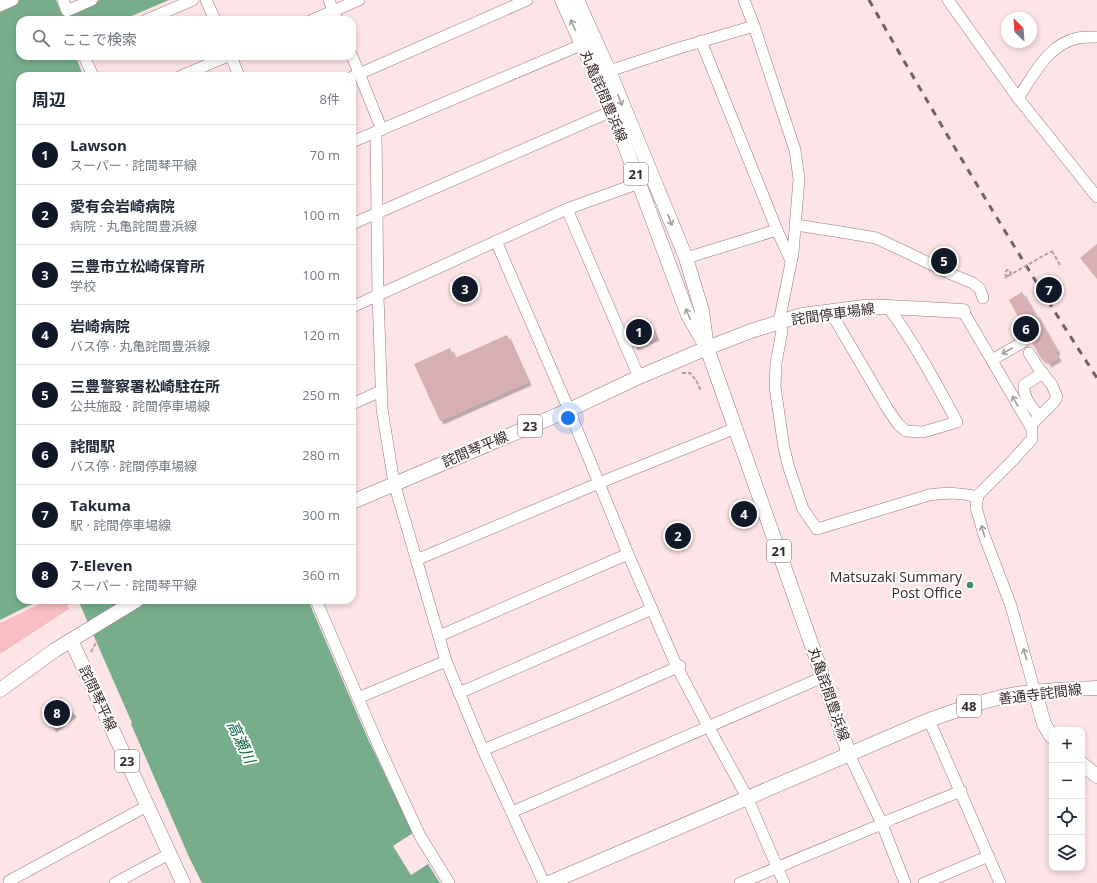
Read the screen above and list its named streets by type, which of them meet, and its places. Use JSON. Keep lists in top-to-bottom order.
{
  "streets": {
    "main road": [
      "丸亀詫間豊浜線",
      "21",
      "詫間停車場線",
      "23",
      "詫間琴平線",
      "善通寺詫間線",
      "48"
    ]
  },
  "crossings": [
    ["丸亀詫間豊浜線", "詫間停車場線"],
    ["丸亀詫間豊浜線", "詫間琴平線"],
    ["丸亀詫間豊浜線", "善通寺詫間線"],
    ["詫間停車場線", "詫間琴平線"]
  ],
  "water": ["高瀬川"],
  "places": ["Matsuzaki Summary Post Office"],
  "north": "top left",
  "page": {
    "search": "ここで検索",
    "heading": ["周辺", "8件"],
    "list": [
      {
        "mark": "1",
        "name": "Lawson",
        "note": "スーパー · 詫間琴平線",
        "value": "70 m"
      },
      {
        "mark": "2",
        "name": "愛有会岩崎病院",
        "note": "病院 · 丸亀詫間豊浜線",
        "value": "100 m"
      },
      {
        "mark": "3",
        "name": "三豊市立松崎保育所",
        "note": "学校",
        "value": "100 m"
      },
      {
        "mark": "4",
        "name": "岩崎病院",
        "note": "バス停 · 丸亀詫間豊浜線",
        "value": "120 m"
      },
      {
        "mark": "5",
        "name": "三豊警察署松崎駐在所",
        "note": "公共施設 · 詫間停車場線",
        "value": "250 m"
      },
      {
        "mark": "6",
        "name": "詫間駅",
        "note": "バス停 · 詫間停車場線",
        "value": "280 m"
      },
      {
        "mark": "7",
        "name": "Takuma",
        "note": "駅 · 詫間停車場線",
        "value": "300 m"
      },
      {
        "mark": "8",
        "name": "7-Eleven",
        "note": "スーパー · 詫間琴平線",
        "value": "360 m"
      }
    ],
    "pins": [
      "5",
      "3",
      "7",
      "6",
      "1",
      "4",
      "2",
      "8"
    ],
    "map_buttons": ["+", "−"]
  }
}
